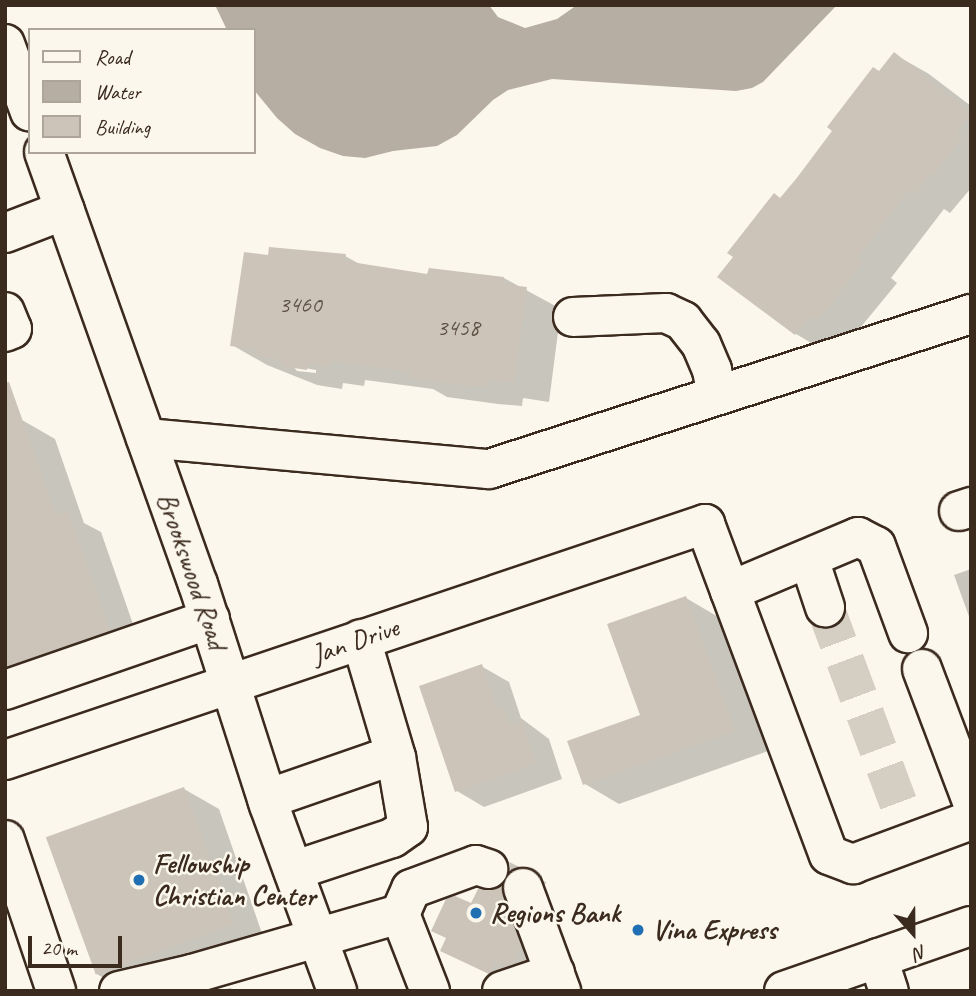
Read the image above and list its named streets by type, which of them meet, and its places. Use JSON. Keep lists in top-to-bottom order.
{
  "streets": {
    "street": ["Brookswood Road", "Jan Drive"]
  },
  "crossings": [
    ["Brookswood Road", "Jan Drive"]
  ],
  "places": ["Fellowship Christian Center", "Regions Bank", "Vina Express"],
  "house_numbers": ["3460", "3458"],
  "legend": ["Road", "Water", "Building"],
  "scale_bar": "20 m",
  "north": "bottom"
}
